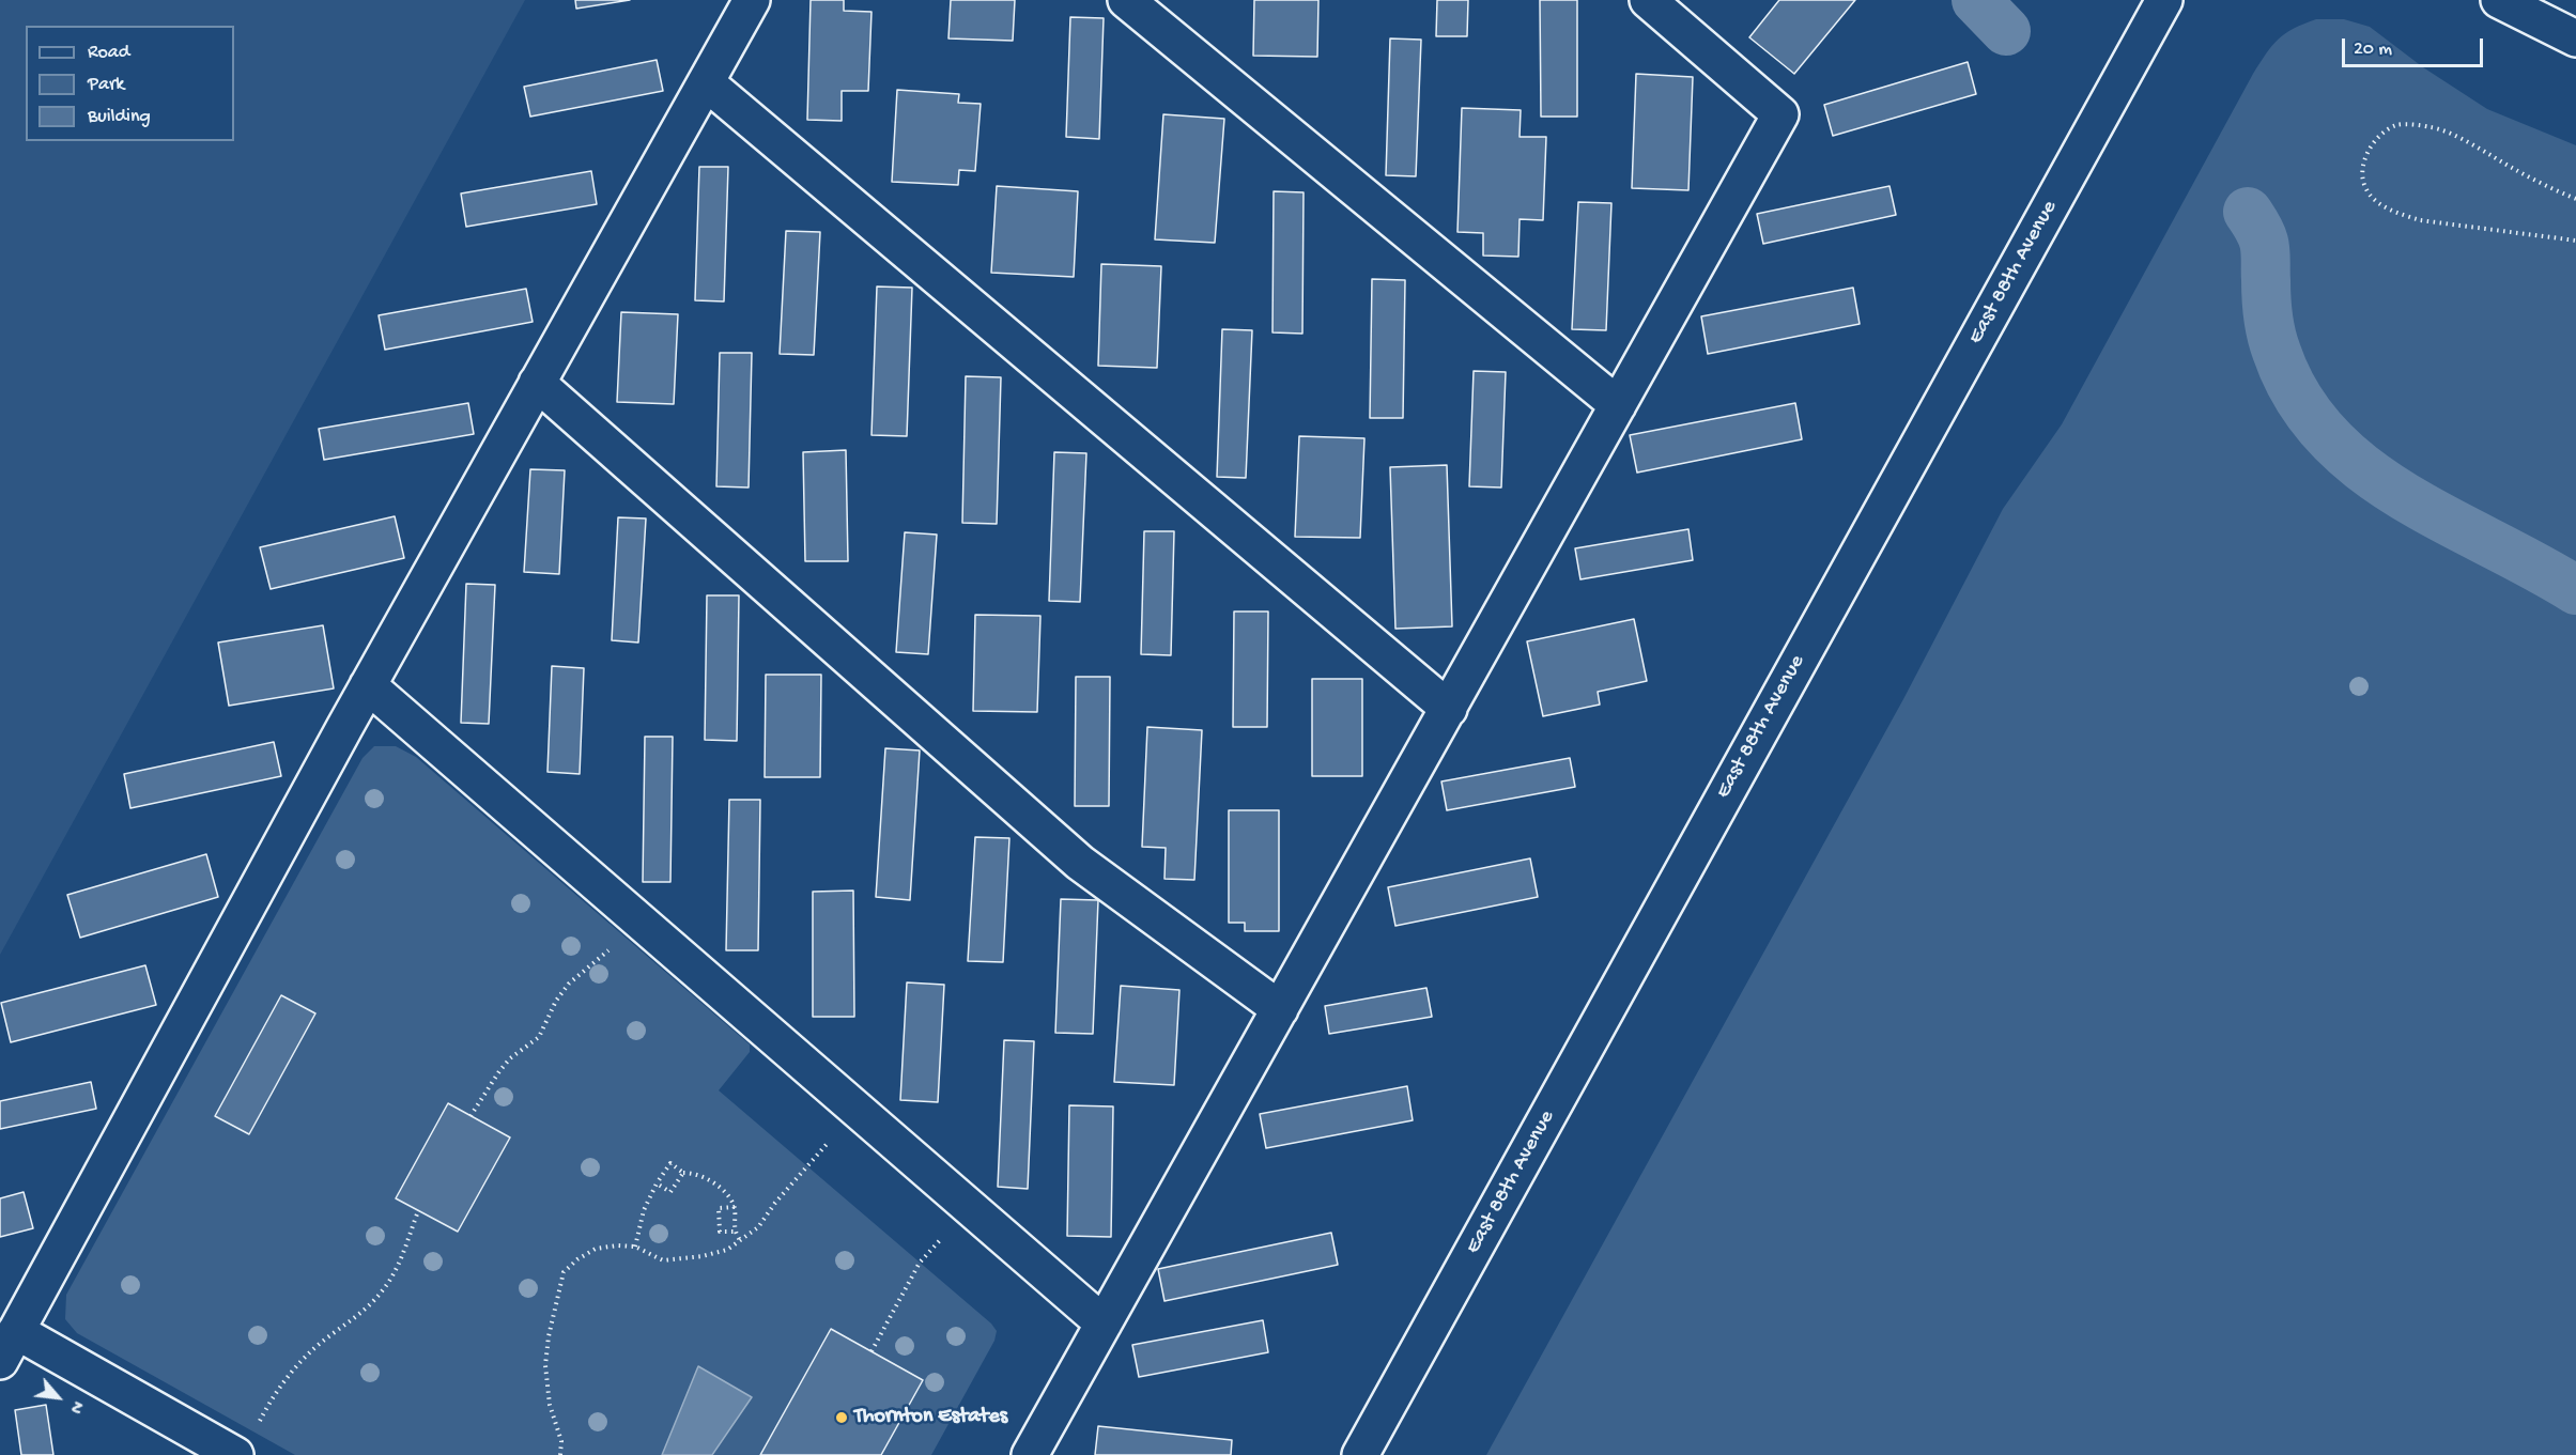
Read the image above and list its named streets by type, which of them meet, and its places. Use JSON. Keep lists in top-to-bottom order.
{
  "streets": {
    "street": ["East 88th Avenue"]
  },
  "places": ["Thornton Estates"],
  "legend": ["Road", "Park", "Building"],
  "scale_bar": "20 m",
  "north": "bottom right"
}
